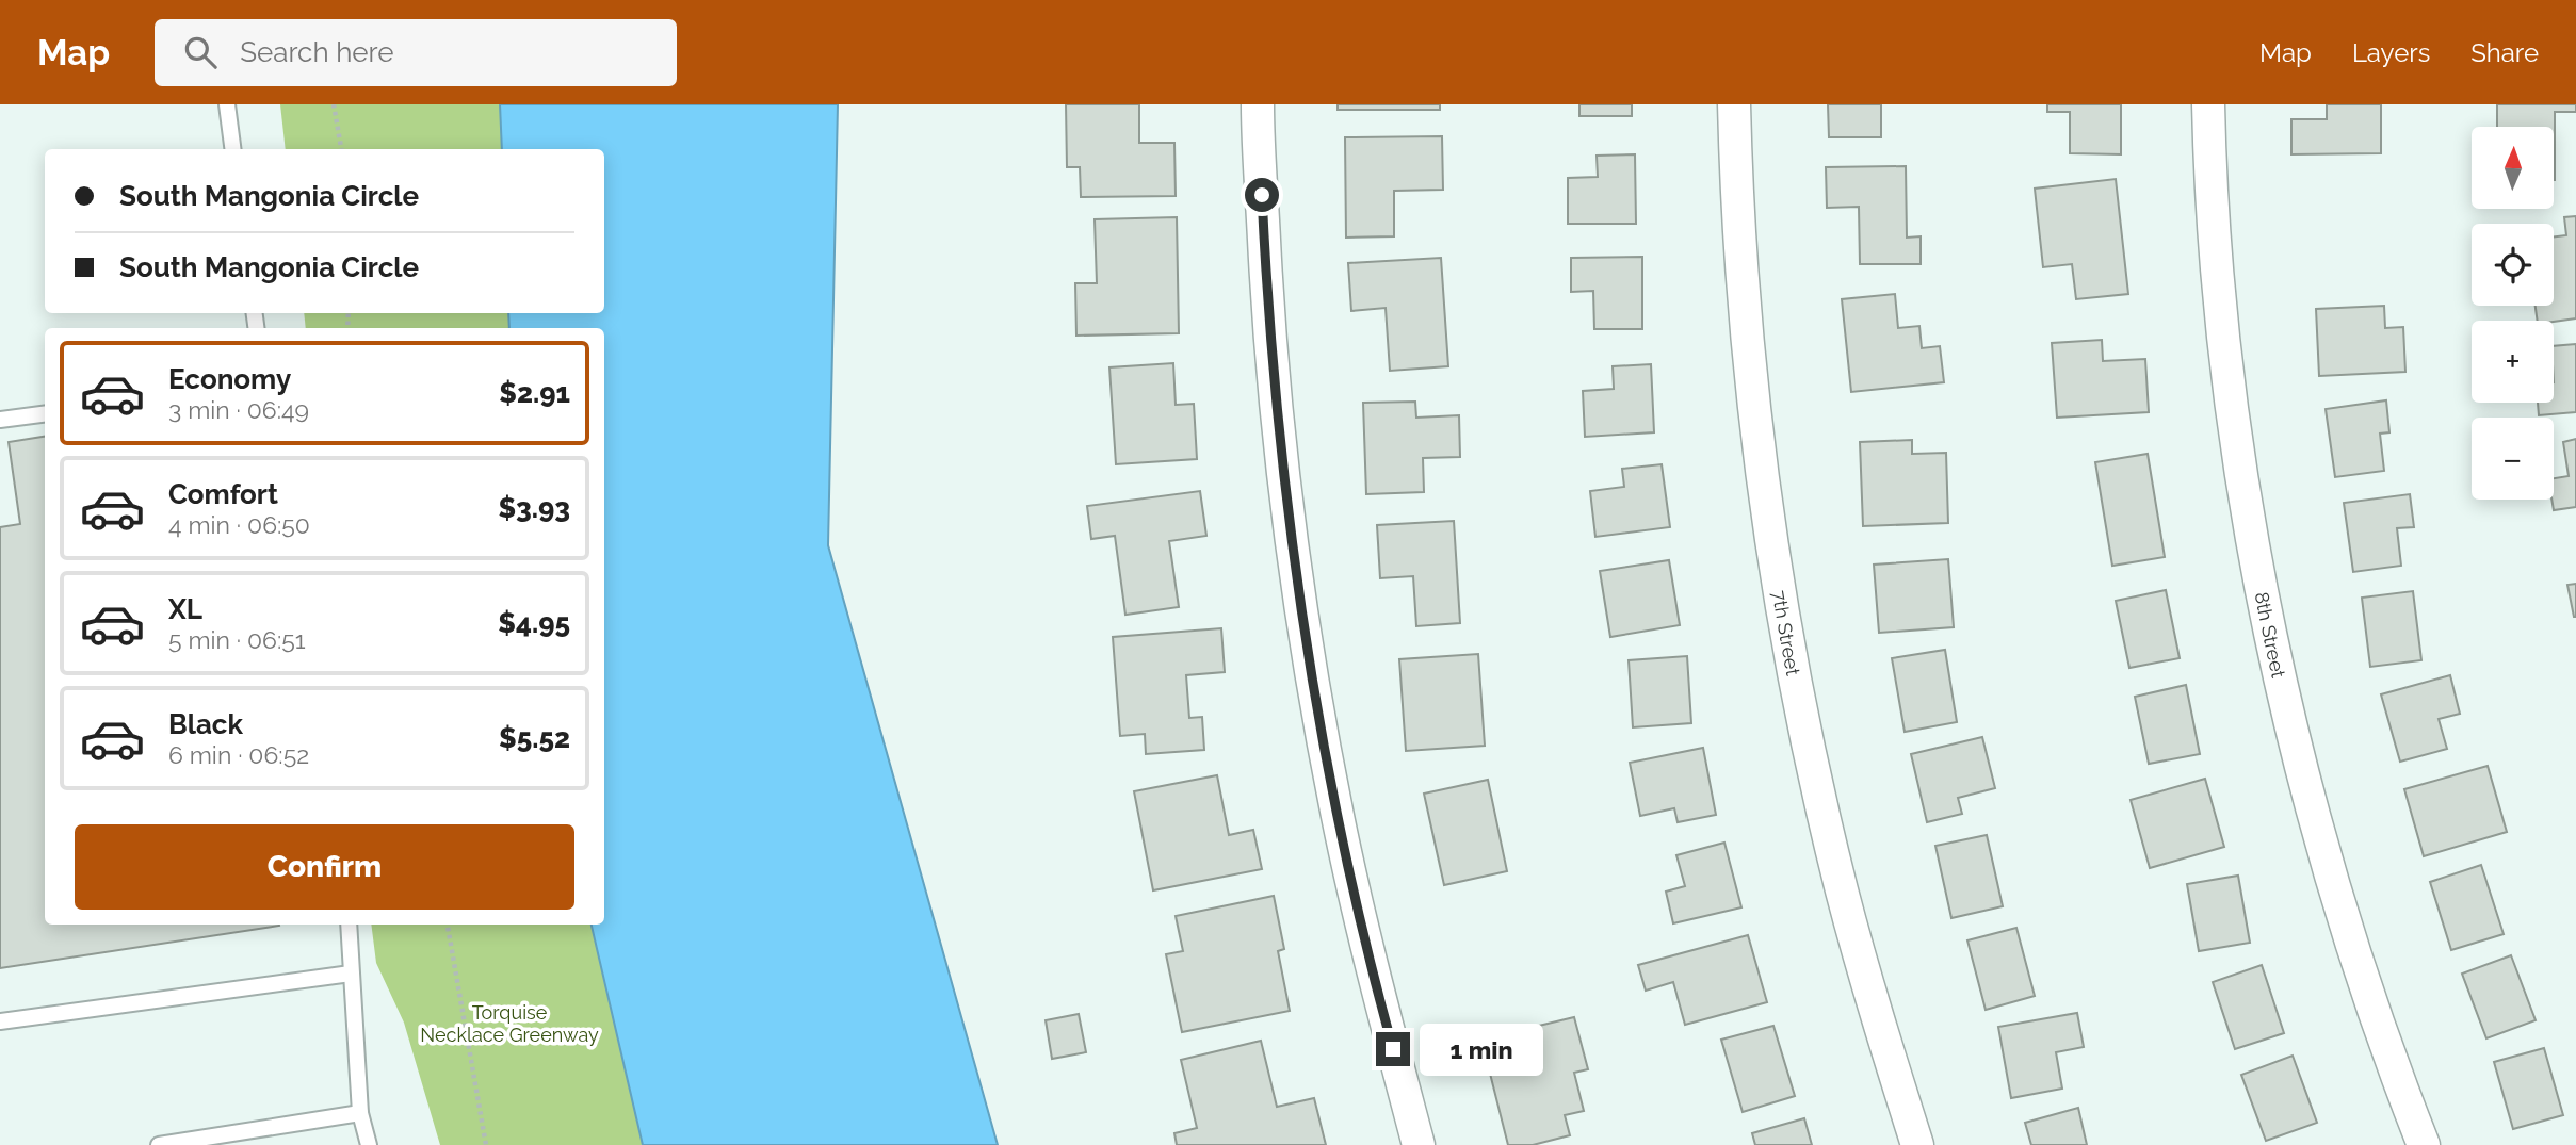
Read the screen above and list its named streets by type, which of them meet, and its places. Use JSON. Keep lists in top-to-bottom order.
{
  "streets": {
    "street": ["7th Street", "8th Street"]
  },
  "parks": ["Torquise Necklace Greenway"],
  "north": "top",
  "page": {
    "header": "Map",
    "search": "Search here",
    "nav": ["Map", "Layers", "Share"],
    "map_buttons": ["+", "−"],
    "banner": ["South Mangonia Circle", "South Mangonia Circle"],
    "list": [
      {
        "name": "Economy",
        "note": "3 min · 06:49",
        "value": "$2.91"
      },
      {
        "name": "Comfort",
        "note": "4 min · 06:50",
        "value": "$3.93"
      },
      {
        "name": "XL",
        "note": "5 min · 06:51",
        "value": "$4.95"
      },
      {
        "name": "Black",
        "note": "6 min · 06:52",
        "value": "$5.52"
      }
    ],
    "buttons": "Confirm",
    "bubble": "1 min"
  }
}
